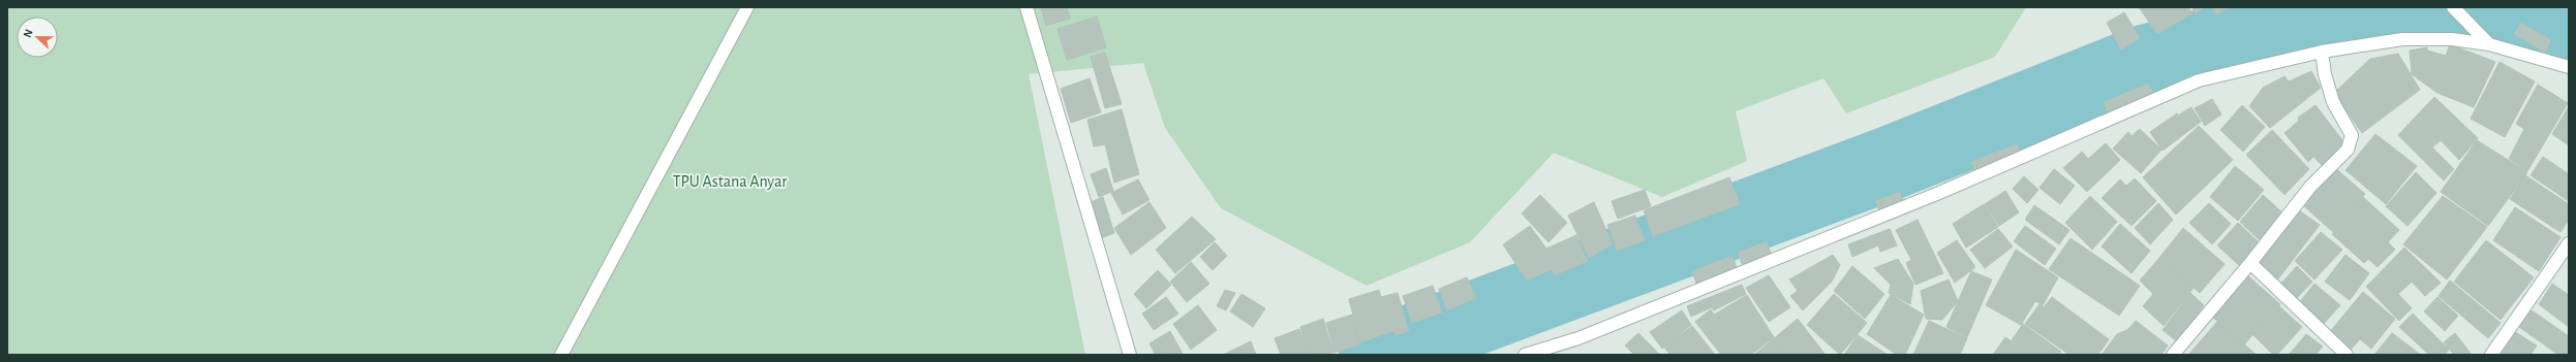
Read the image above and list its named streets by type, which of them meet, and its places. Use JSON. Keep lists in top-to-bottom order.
{
  "parks": ["TPU Astana Anyar"],
  "north": "left"
}
